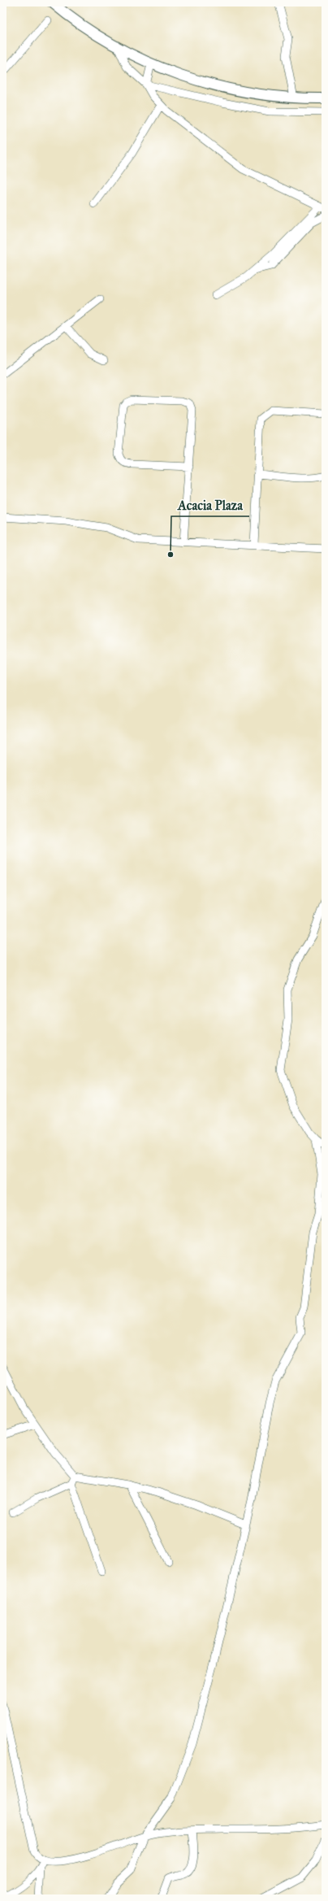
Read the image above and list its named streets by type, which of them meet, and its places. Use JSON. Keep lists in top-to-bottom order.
{
  "places": ["Acacia Plaza"]
}
